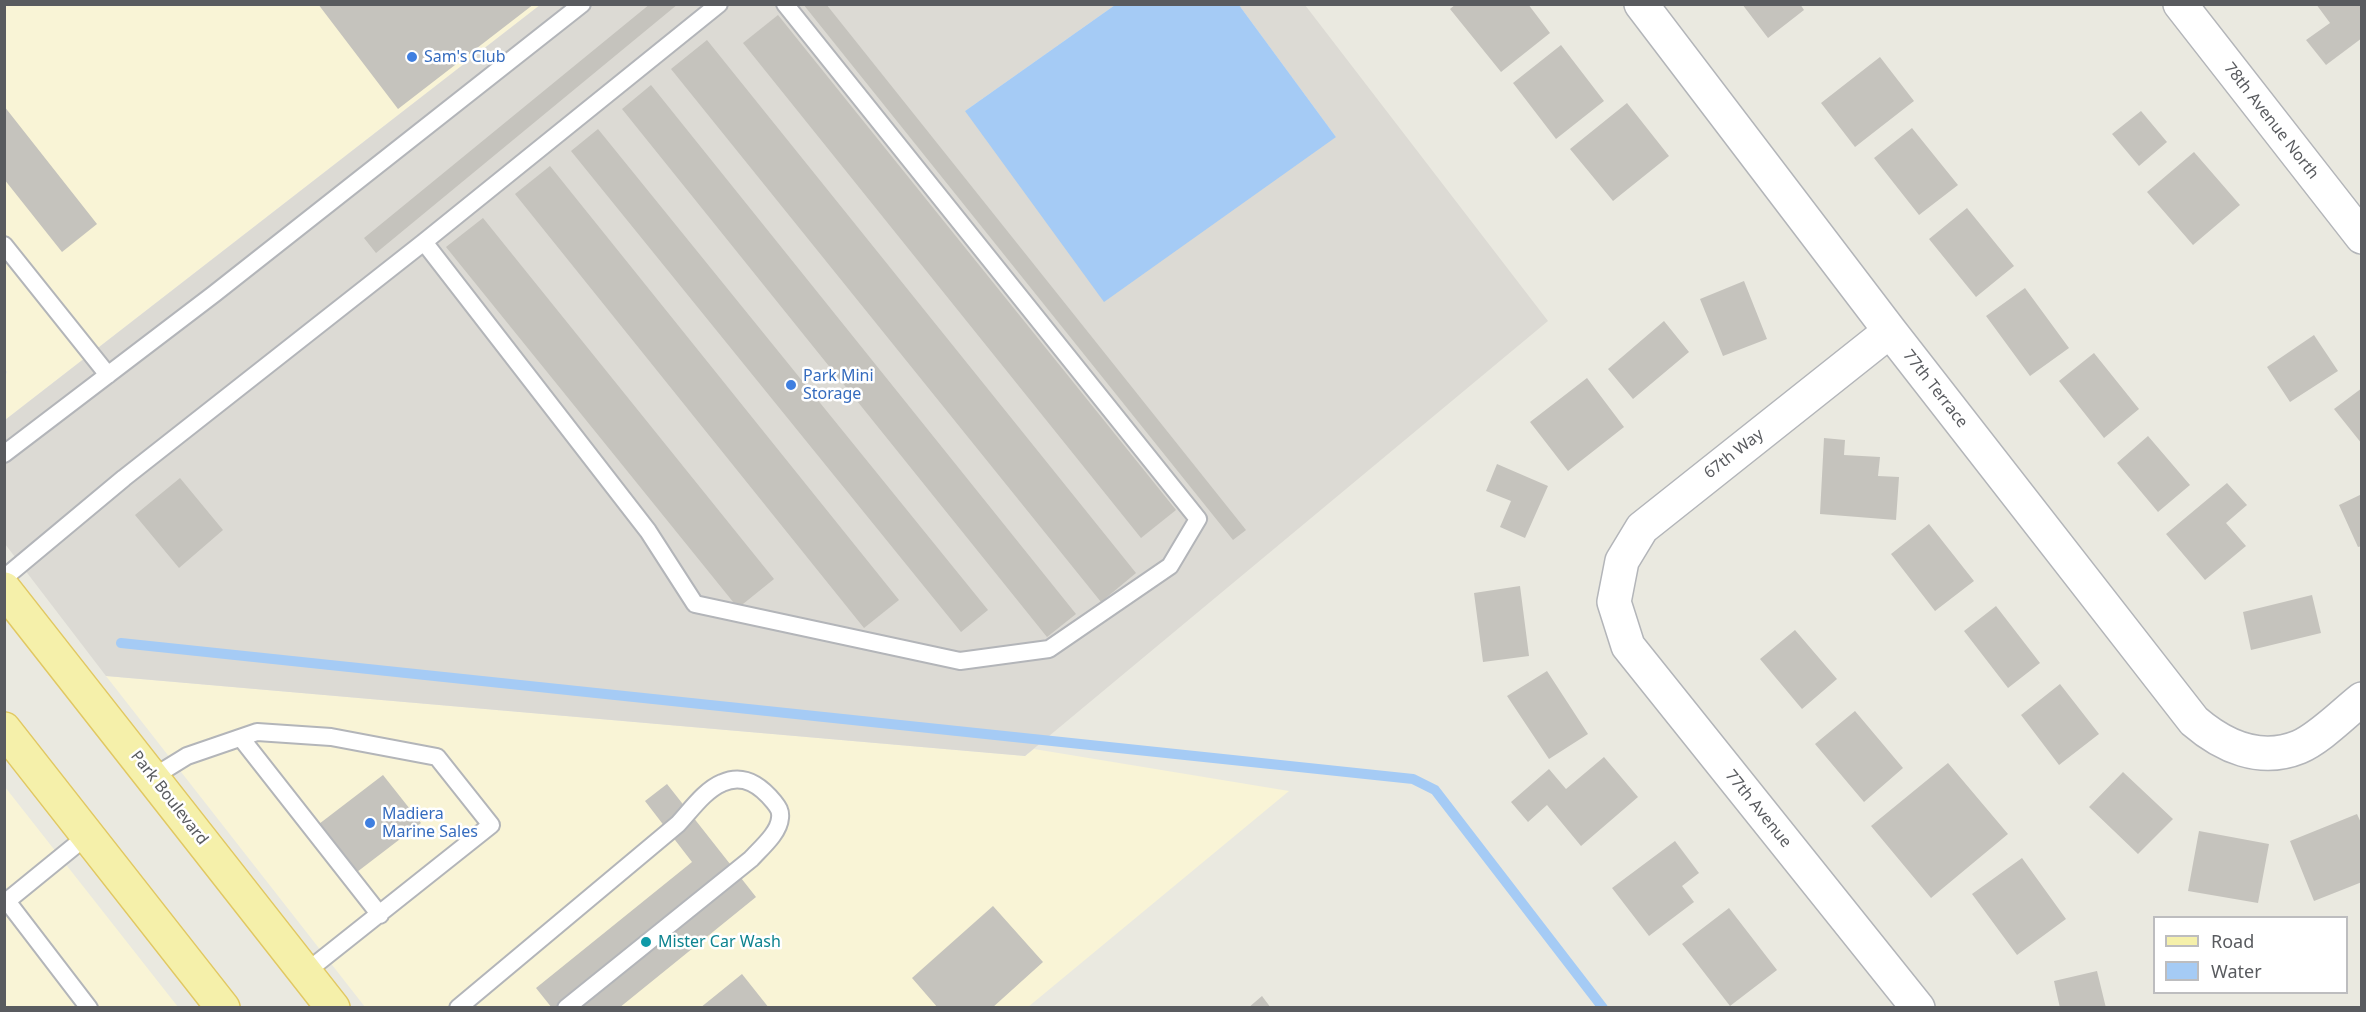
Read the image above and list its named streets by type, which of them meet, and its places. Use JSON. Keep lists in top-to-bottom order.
{
  "streets": {
    "main road": ["Park Boulevard"],
    "street": [
      "78th Avenue North",
      "77th Terrace",
      "67th Way",
      "77th Avenue"
    ]
  },
  "crossings": [
    ["77th Terrace", "67th Way"],
    ["67th Way", "77th Avenue"]
  ],
  "places": [
    "Sam's Club",
    "Park Mini Storage",
    "Madiera Marine Sales",
    "Mister Car Wash"
  ],
  "legend": ["Road", "Water"]
}
